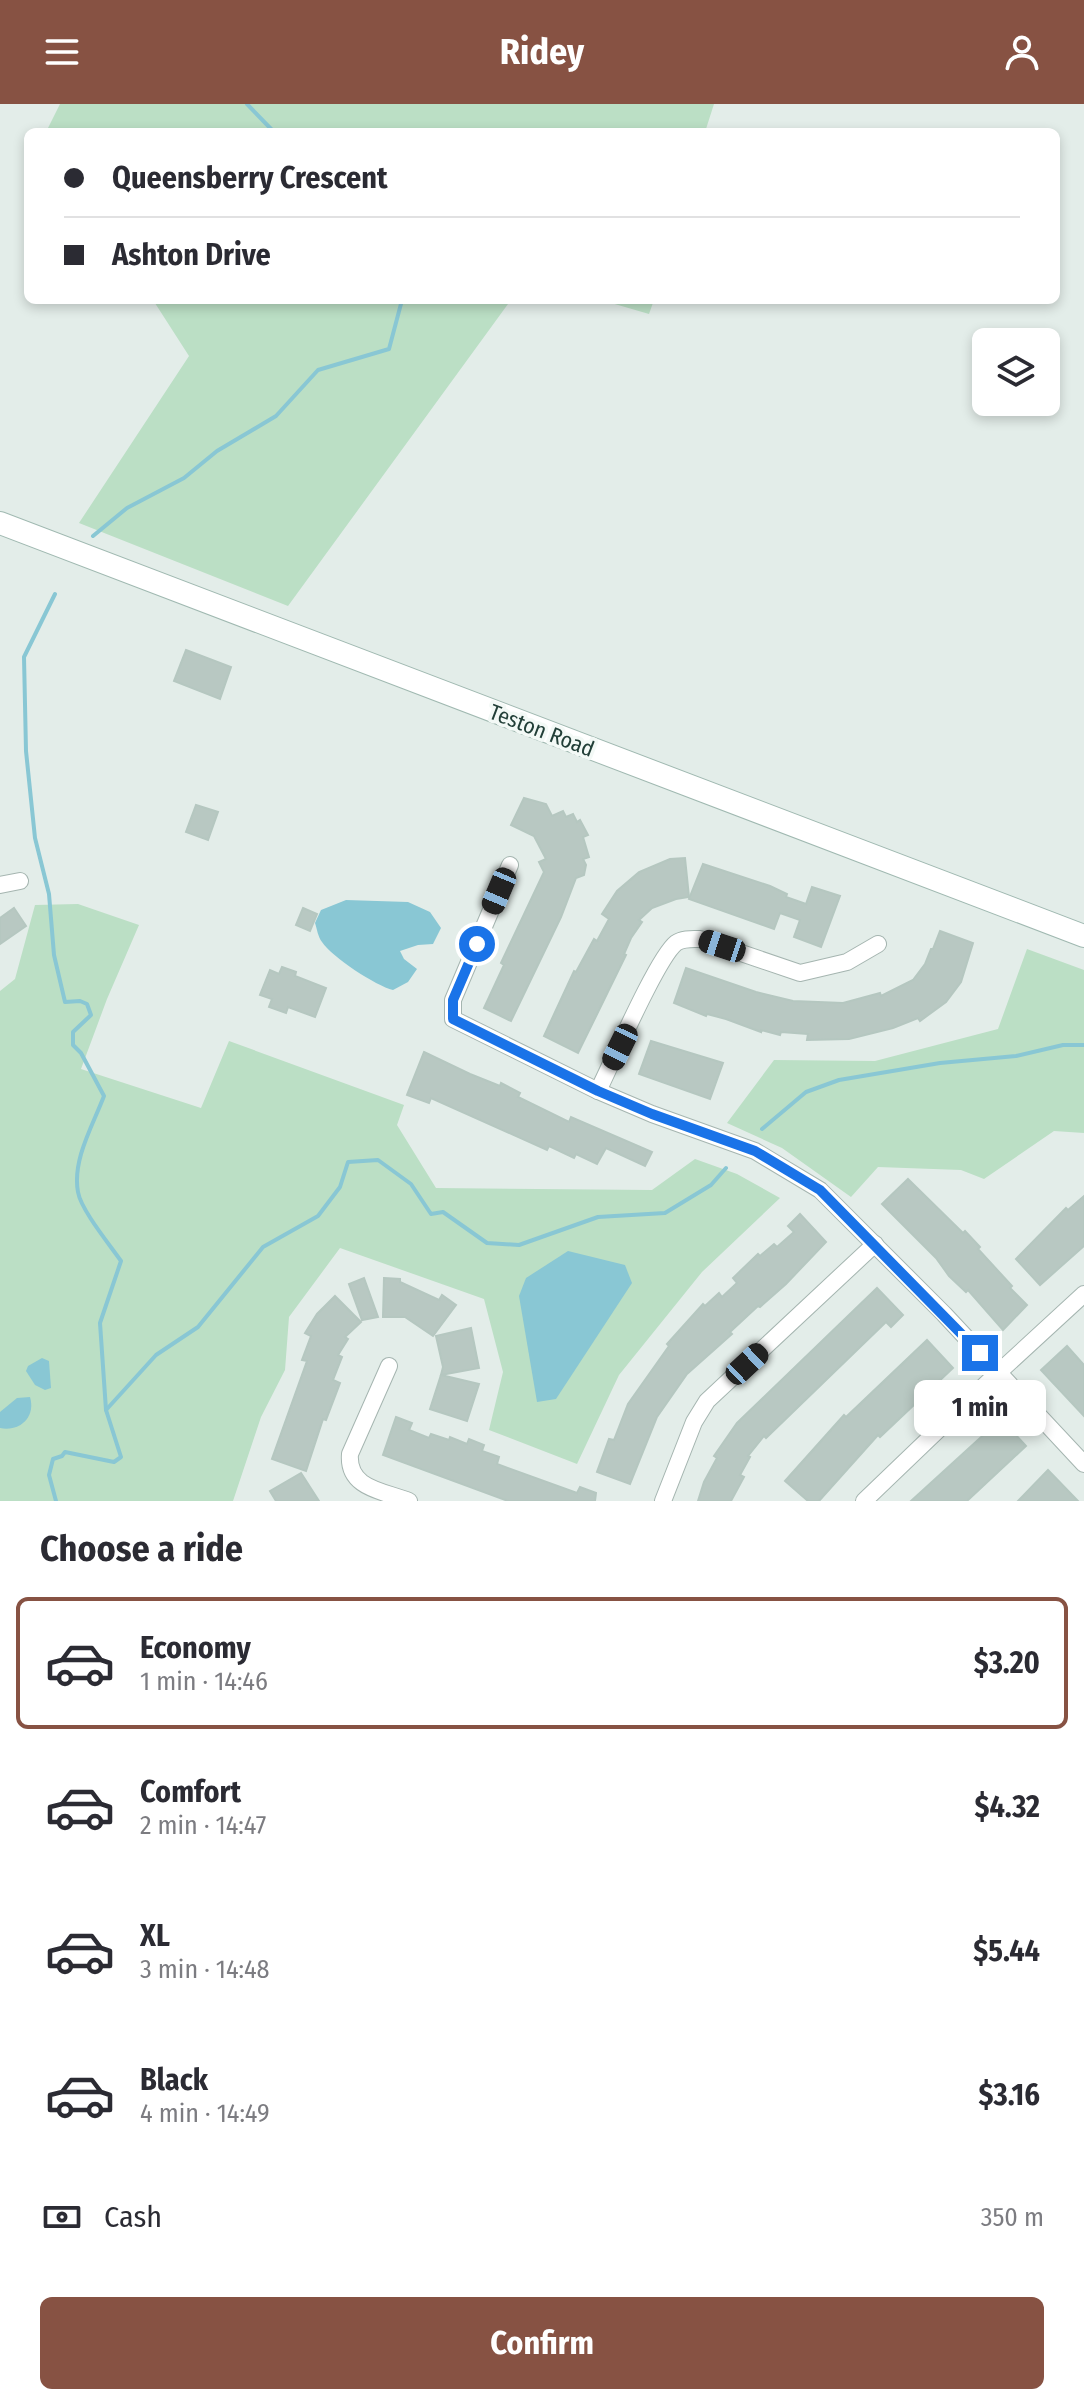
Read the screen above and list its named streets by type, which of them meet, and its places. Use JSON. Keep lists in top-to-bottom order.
{
  "streets": {
    "main road": ["Teston Road"]
  },
  "page": {
    "header": "Ridey",
    "banner": ["Queensberry Crescent", "Ashton Drive"],
    "bubble": "1 min",
    "heading": "Choose a ride",
    "list": [
      {
        "name": "Economy",
        "note": "1 min · 14:46",
        "value": "$3.20"
      },
      {
        "name": "Comfort",
        "note": "2 min · 14:47",
        "value": "$4.32"
      },
      {
        "name": "XL",
        "note": "3 min · 14:48",
        "value": "$5.44"
      },
      {
        "name": "Black",
        "note": "4 min · 14:49",
        "value": "$3.16"
      }
    ],
    "pay": ["Cash", "350 m"],
    "buttons": "Confirm"
  }
}
